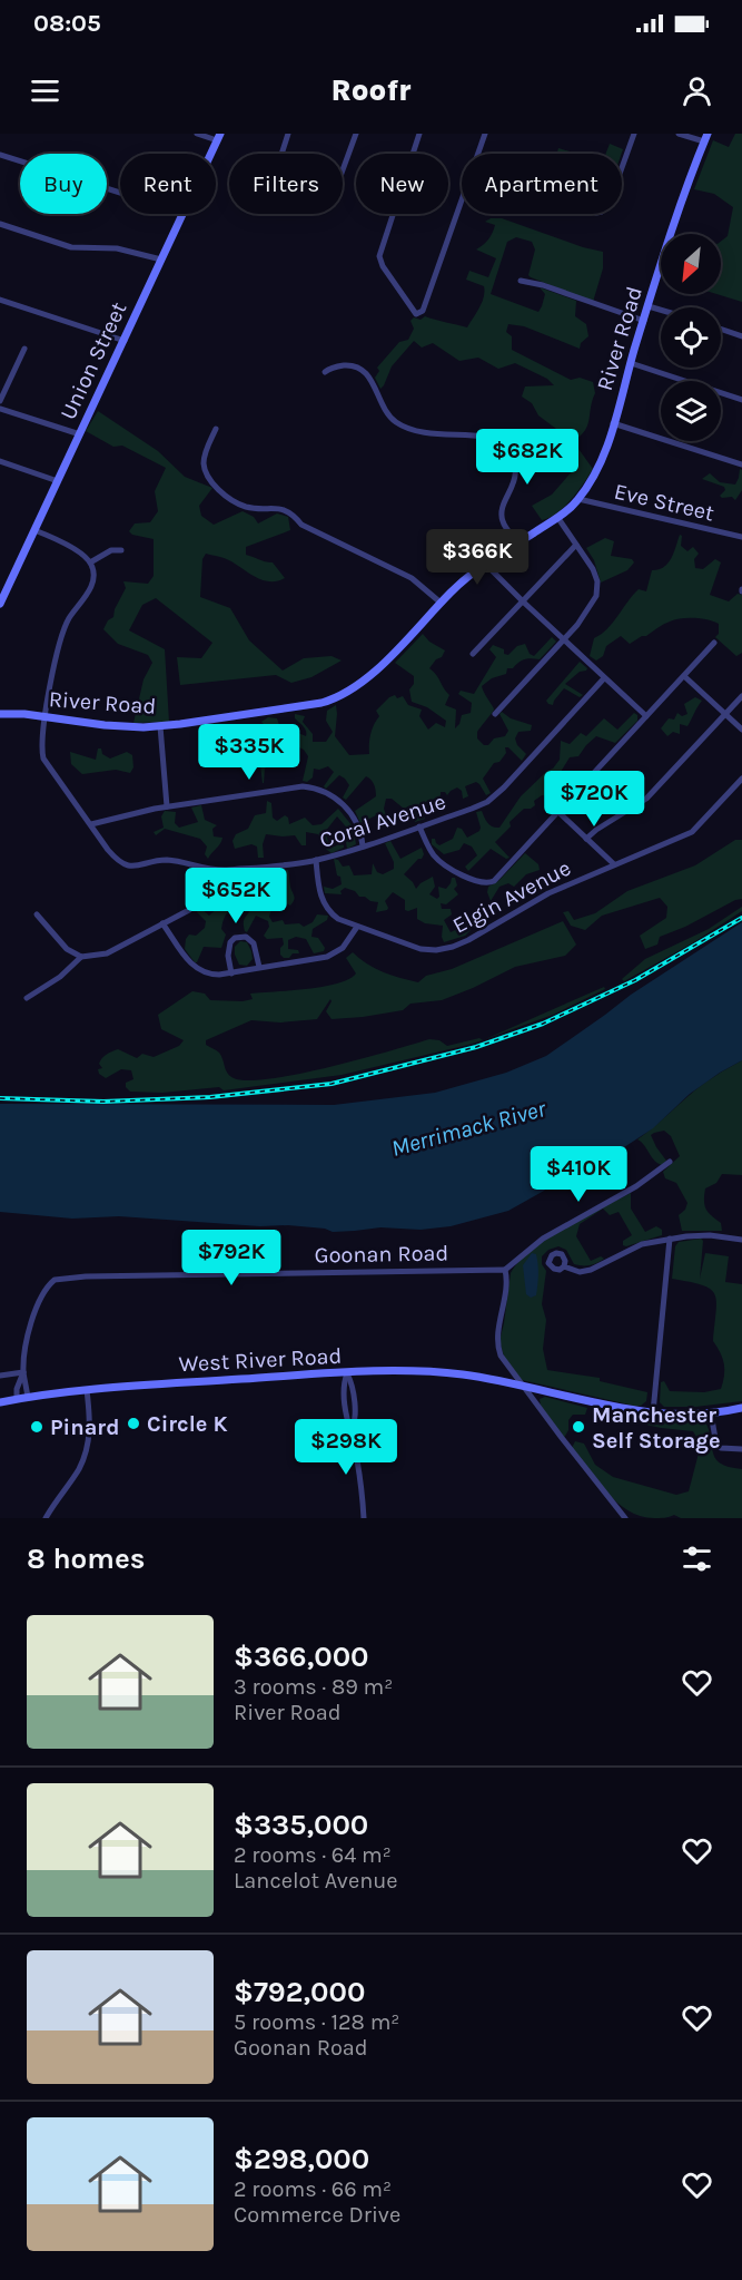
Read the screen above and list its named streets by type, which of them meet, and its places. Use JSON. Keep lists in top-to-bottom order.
{
  "streets": {
    "street": [
      "River Road",
      "Union Street",
      "Eve Street",
      "Coral Avenue",
      "Elgin Avenue",
      "Goonan Road",
      "West River Road"
    ]
  },
  "crossings": [
    ["River Road", "Eve Street"],
    ["River Road", "Coral Avenue"],
    ["Coral Avenue", "Elgin Avenue"],
    ["Goonan Road", "West River Road"]
  ],
  "water": ["Merrimack River"],
  "places": ["Circle K", "Pinard", "Manchester Self Storage"],
  "north": "bottom left",
  "page": {
    "status": "08:05",
    "header": "Roofr",
    "chip": [
      "Buy",
      "Rent",
      "Filters",
      "New",
      "Apartment"
    ],
    "price": [
      "$682K",
      "$366K",
      "$335K",
      "$720K",
      "$652K",
      "$410K",
      "$792K",
      "$298K"
    ],
    "heading": "8 homes",
    "list": [
      {
        "name": "$366,000",
        "note": "3 rooms · 89 m² · River Road"
      },
      {
        "name": "$335,000",
        "note": "2 rooms · 64 m² · Lancelot Avenue"
      },
      {
        "name": "$792,000",
        "note": "5 rooms · 128 m² · Goonan Road"
      },
      {
        "name": "$298,000",
        "note": "2 rooms · 66 m² · Commerce Drive"
      }
    ]
  }
}
